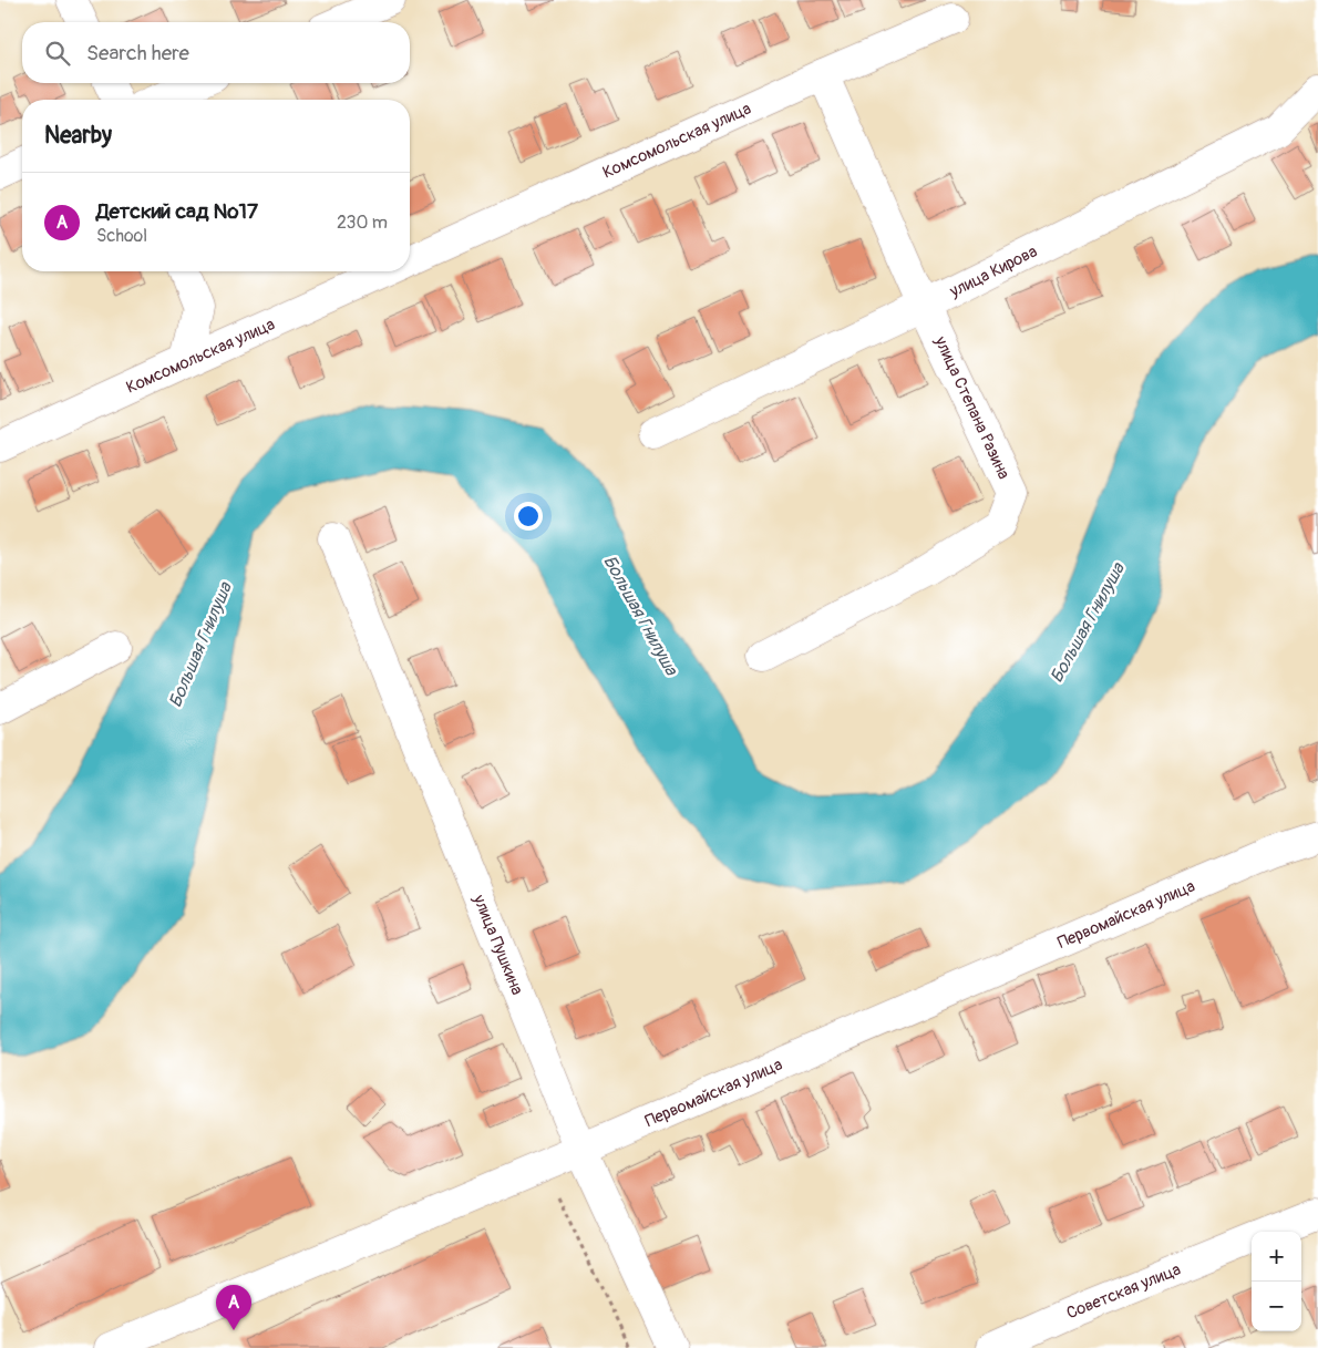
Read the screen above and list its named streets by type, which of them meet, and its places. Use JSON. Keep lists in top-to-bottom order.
{
  "streets": {
    "street": [
      "Комсомольская улица",
      "улица Кирова",
      "улица Степана Разина",
      "Первомайская улица",
      "улица Пушкина",
      "Советская улица"
    ]
  },
  "crossings": [
    ["Комсомольская улица", "улица Степана Разина"],
    ["улица Кирова", "улица Степана Разина"],
    ["Первомайская улица", "улица Пушкина"]
  ],
  "water": ["Большая Гнилуша"],
  "page": {
    "search": "Search here",
    "heading": "Nearby",
    "list": [
      {
        "mark": "A",
        "name": "Детский сад №17",
        "note": "School",
        "value": "230 m"
      }
    ],
    "map_buttons": ["+", "−"],
    "pins": "A"
  }
}
